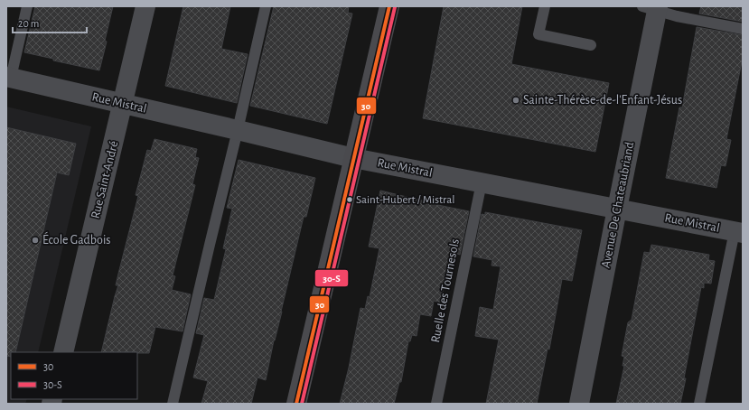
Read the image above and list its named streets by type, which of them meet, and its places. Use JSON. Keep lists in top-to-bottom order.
{
  "streets": {
    "street": ["Rue Mistral", "Rue Saint-André", "Avenue De Chateaubriand"],
    "lane": ["Ruelle des Tournesols"]
  },
  "crossings": [
    ["Rue Mistral", "Rue Saint-André"],
    ["Rue Mistral", "Avenue De Chateaubriand"],
    ["Rue Mistral", "Ruelle des Tournesols"]
  ],
  "places": ["Sainte-Thérèse-de-l'Enfant-Jésus", "Saint-Hubert / Mistral", "École Gadbois"],
  "lines": ["transit line 30", "transit line 30-S"],
  "legend": ["30", "30-S"],
  "scale_bar": "20 m"
}
